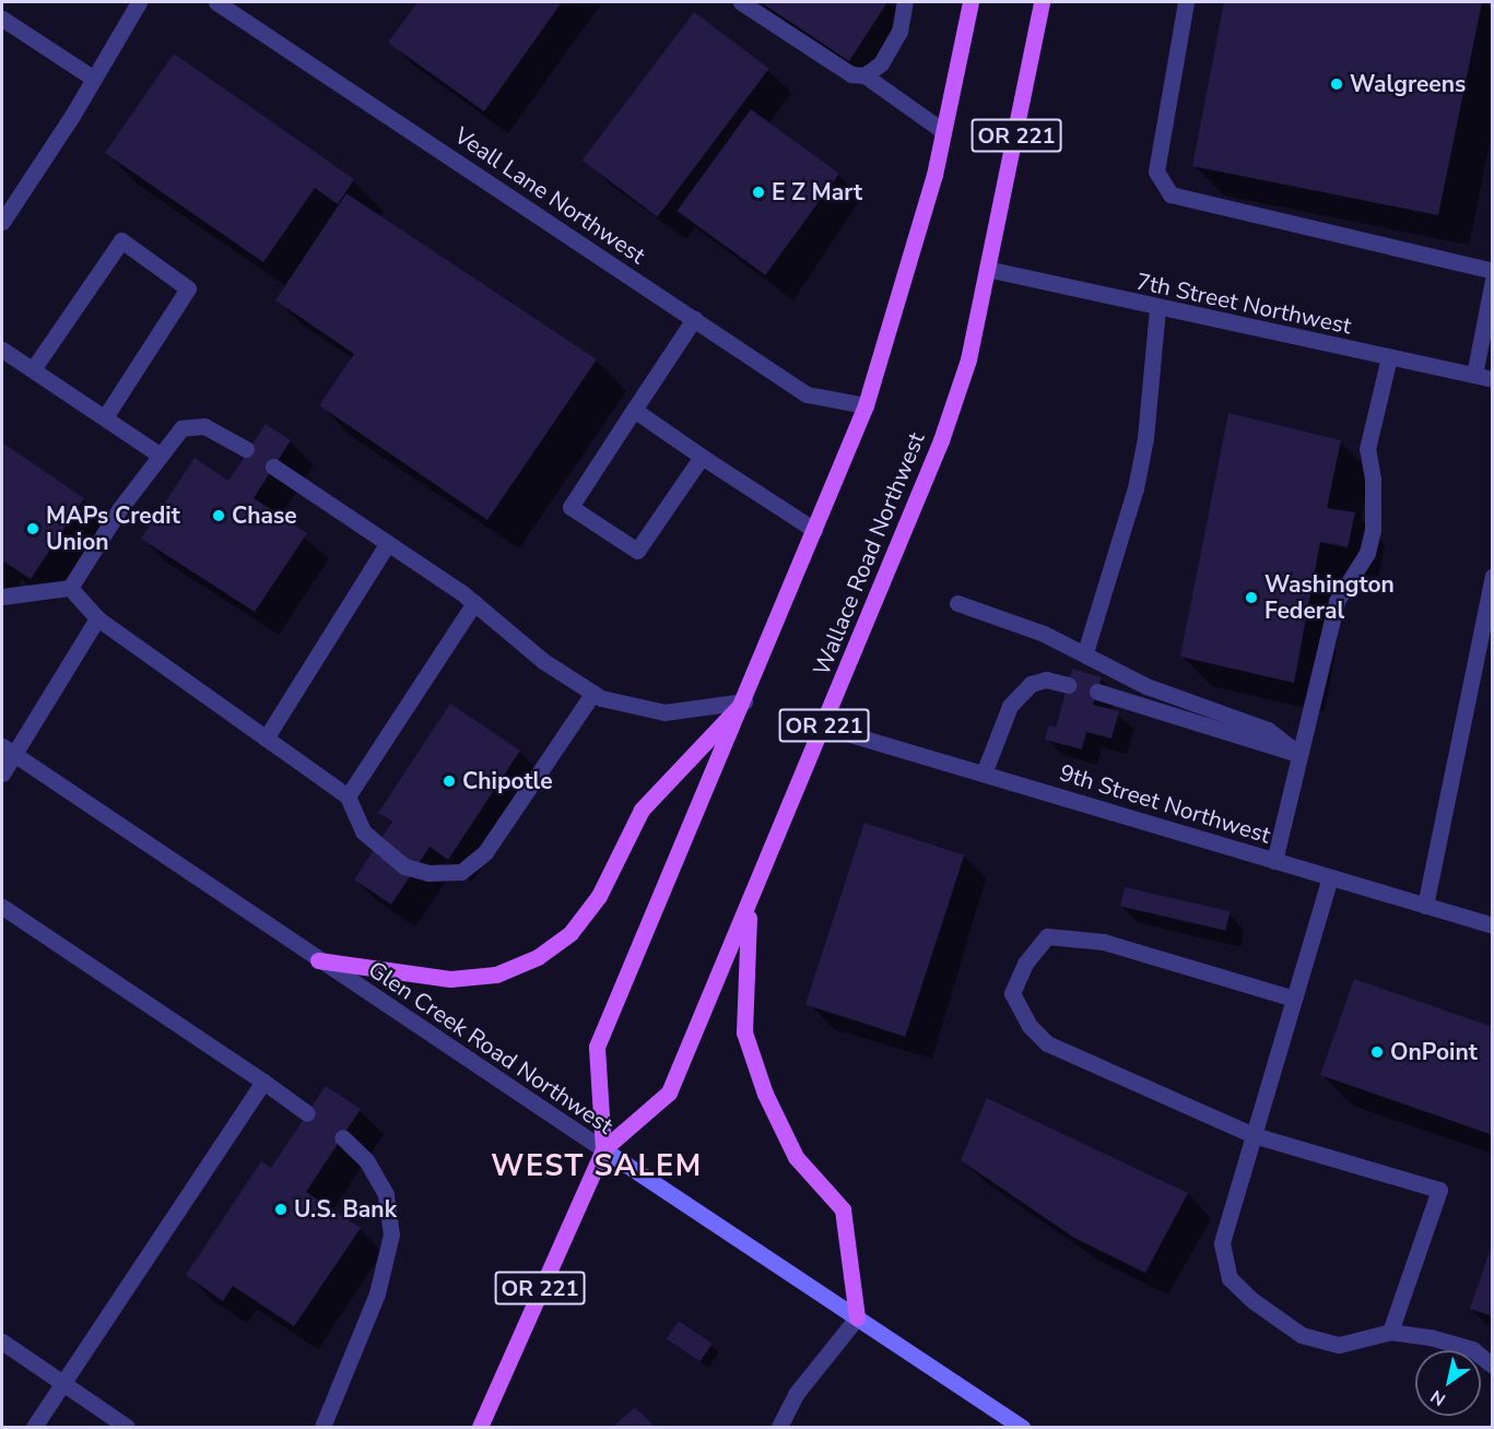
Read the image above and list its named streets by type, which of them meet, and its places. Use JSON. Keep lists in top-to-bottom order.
{
  "streets": {
    "main road": ["OR 221", "Wallace Road Northwest", "Glen Creek Road Northwest"],
    "street": ["Veall Lane Northwest", "7th Street Northwest", "9th Street Northwest"]
  },
  "crossings": [
    ["Veall Lane Northwest", "Wallace Road Northwest"],
    ["7th Street Northwest", "Wallace Road Northwest"],
    ["Wallace Road Northwest", "9th Street Northwest"],
    ["Wallace Road Northwest", "Glen Creek Road Northwest"]
  ],
  "districts": ["WEST SALEM"],
  "places": [
    "Walgreens",
    "E Z Mart",
    "Chase",
    "MAPs Credit Union",
    "Washington Federal",
    "Chipotle",
    "OnPoint",
    "U.S. Bank"
  ],
  "north": "bottom left"
}
